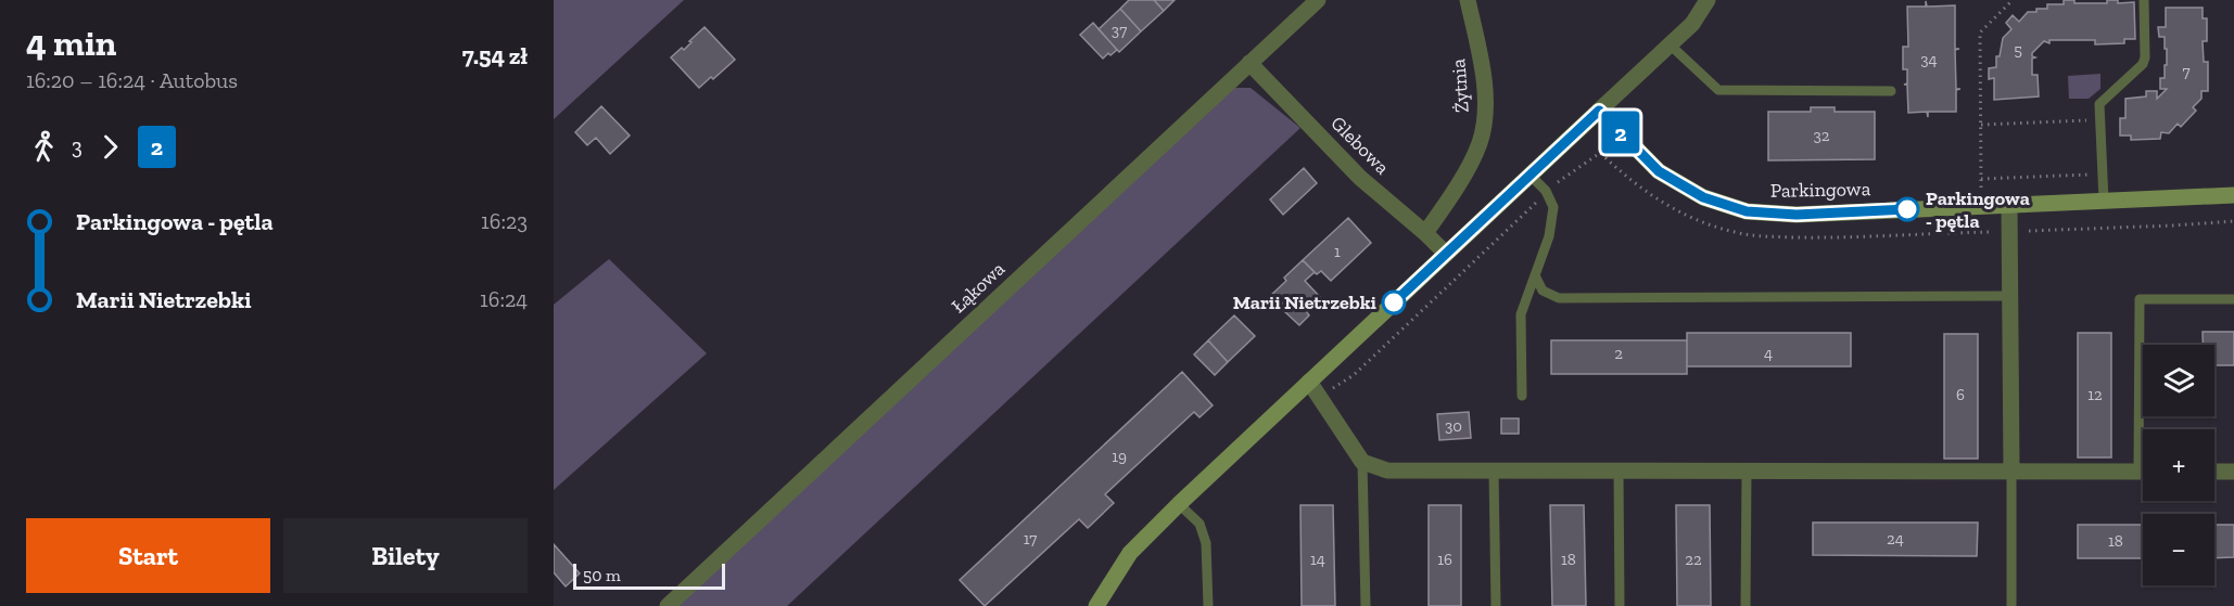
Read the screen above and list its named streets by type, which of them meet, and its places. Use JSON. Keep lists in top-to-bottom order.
{
  "streets": {
    "street": [
      "Żytnia",
      "Glebowa",
      "Parkingowa",
      "Łąkowa"
    ]
  },
  "crossings": [
    ["Żytnia", "Glebowa"],
    ["Glebowa", "Łąkowa"]
  ],
  "places": ["Parkingowa - pętla", "Marii Nietrzebki"],
  "lines": ["bus line 2"],
  "house_numbers": [
    "37",
    "5",
    "34",
    "7",
    "32",
    "1",
    "2",
    "4",
    "6",
    "12",
    "30",
    "19",
    "17",
    "24",
    "18",
    "14",
    "16",
    "18",
    "22"
  ],
  "scale_bar": "50 m",
  "page": {
    "heading": ["4 min", "16:20 – 16:24 · Autobus", "7.54 zł"],
    "on_map": "2",
    "legs": ["3", "2"],
    "list": [
      {
        "name": "Parkingowa - pętla",
        "value": "16:23"
      },
      {
        "name": "Marii Nietrzebki",
        "value": "16:24"
      }
    ],
    "map_buttons": ["+", "−"],
    "buttons": ["Start", "Bilety"],
    "scale": "50 m"
  }
}
